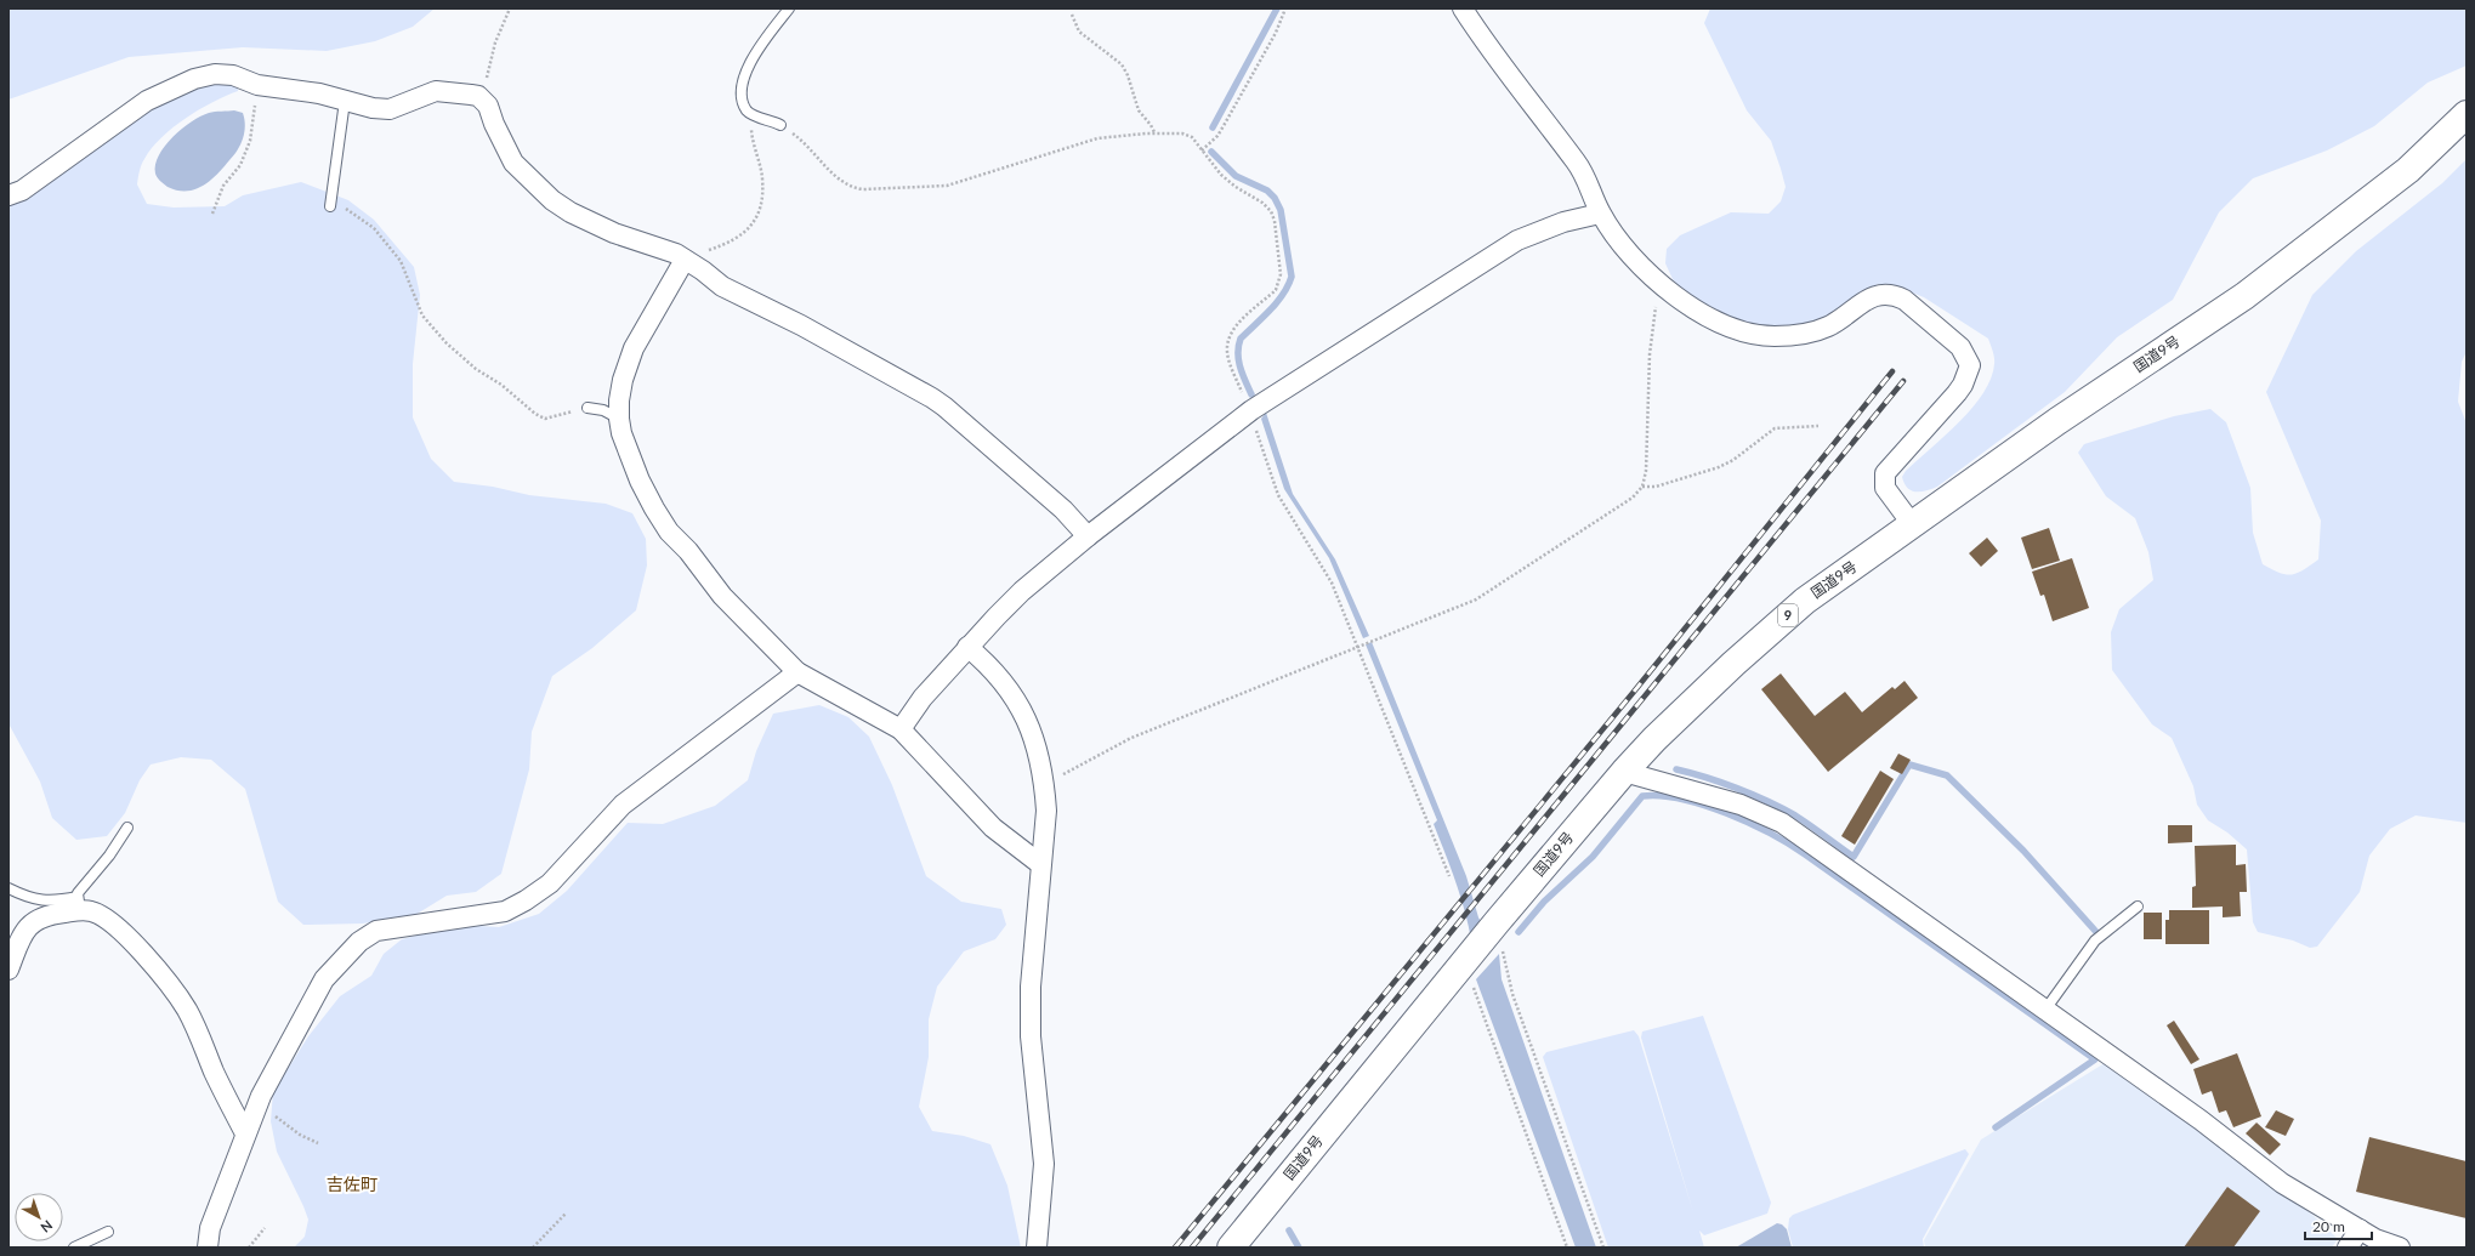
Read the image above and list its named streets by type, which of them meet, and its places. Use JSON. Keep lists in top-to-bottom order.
{
  "streets": {
    "highway": ["国道9号", "9"]
  },
  "districts": ["吉佐町"],
  "scale_bar": "20 m",
  "north": "bottom right"
}
